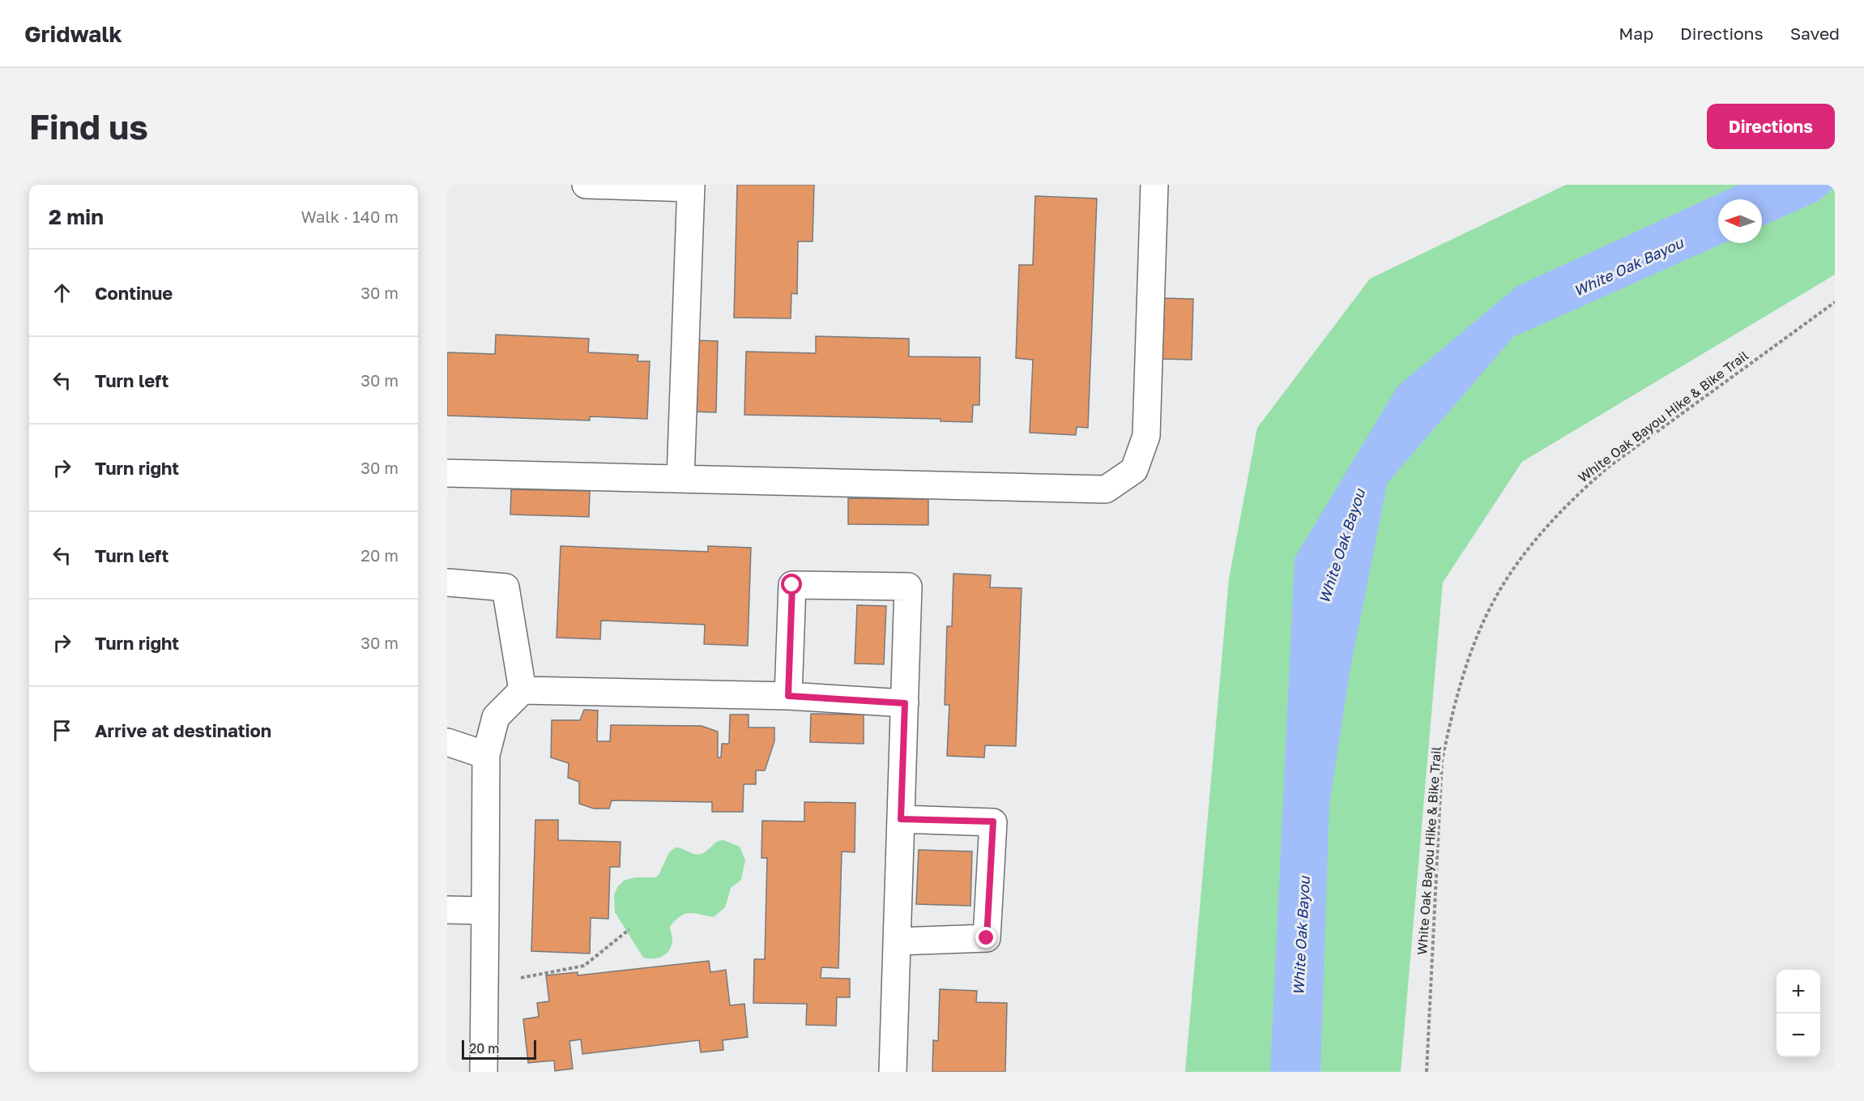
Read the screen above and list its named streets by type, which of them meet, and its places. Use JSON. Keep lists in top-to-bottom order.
{
  "streets": {
    "path": ["White Oak Bayou Hike & Bike Trail"]
  },
  "water": ["White Oak Bayou"],
  "scale_bar": "20 m",
  "north": "left",
  "page": {
    "header": "Gridwalk",
    "nav": ["Map", "Directions", "Saved"],
    "buttons": "Directions",
    "title": "Find us",
    "heading": ["2 min", "Walk · 140 m"],
    "list": [
      ["Continue", "30 m"],
      ["Turn left", "30 m"],
      ["Turn right", "30 m"],
      ["Turn left", "20 m"],
      ["Turn right", "30 m"],
      "Arrive at destination"
    ],
    "map_buttons": ["+", "−"],
    "scale": "20 m"
  }
}
